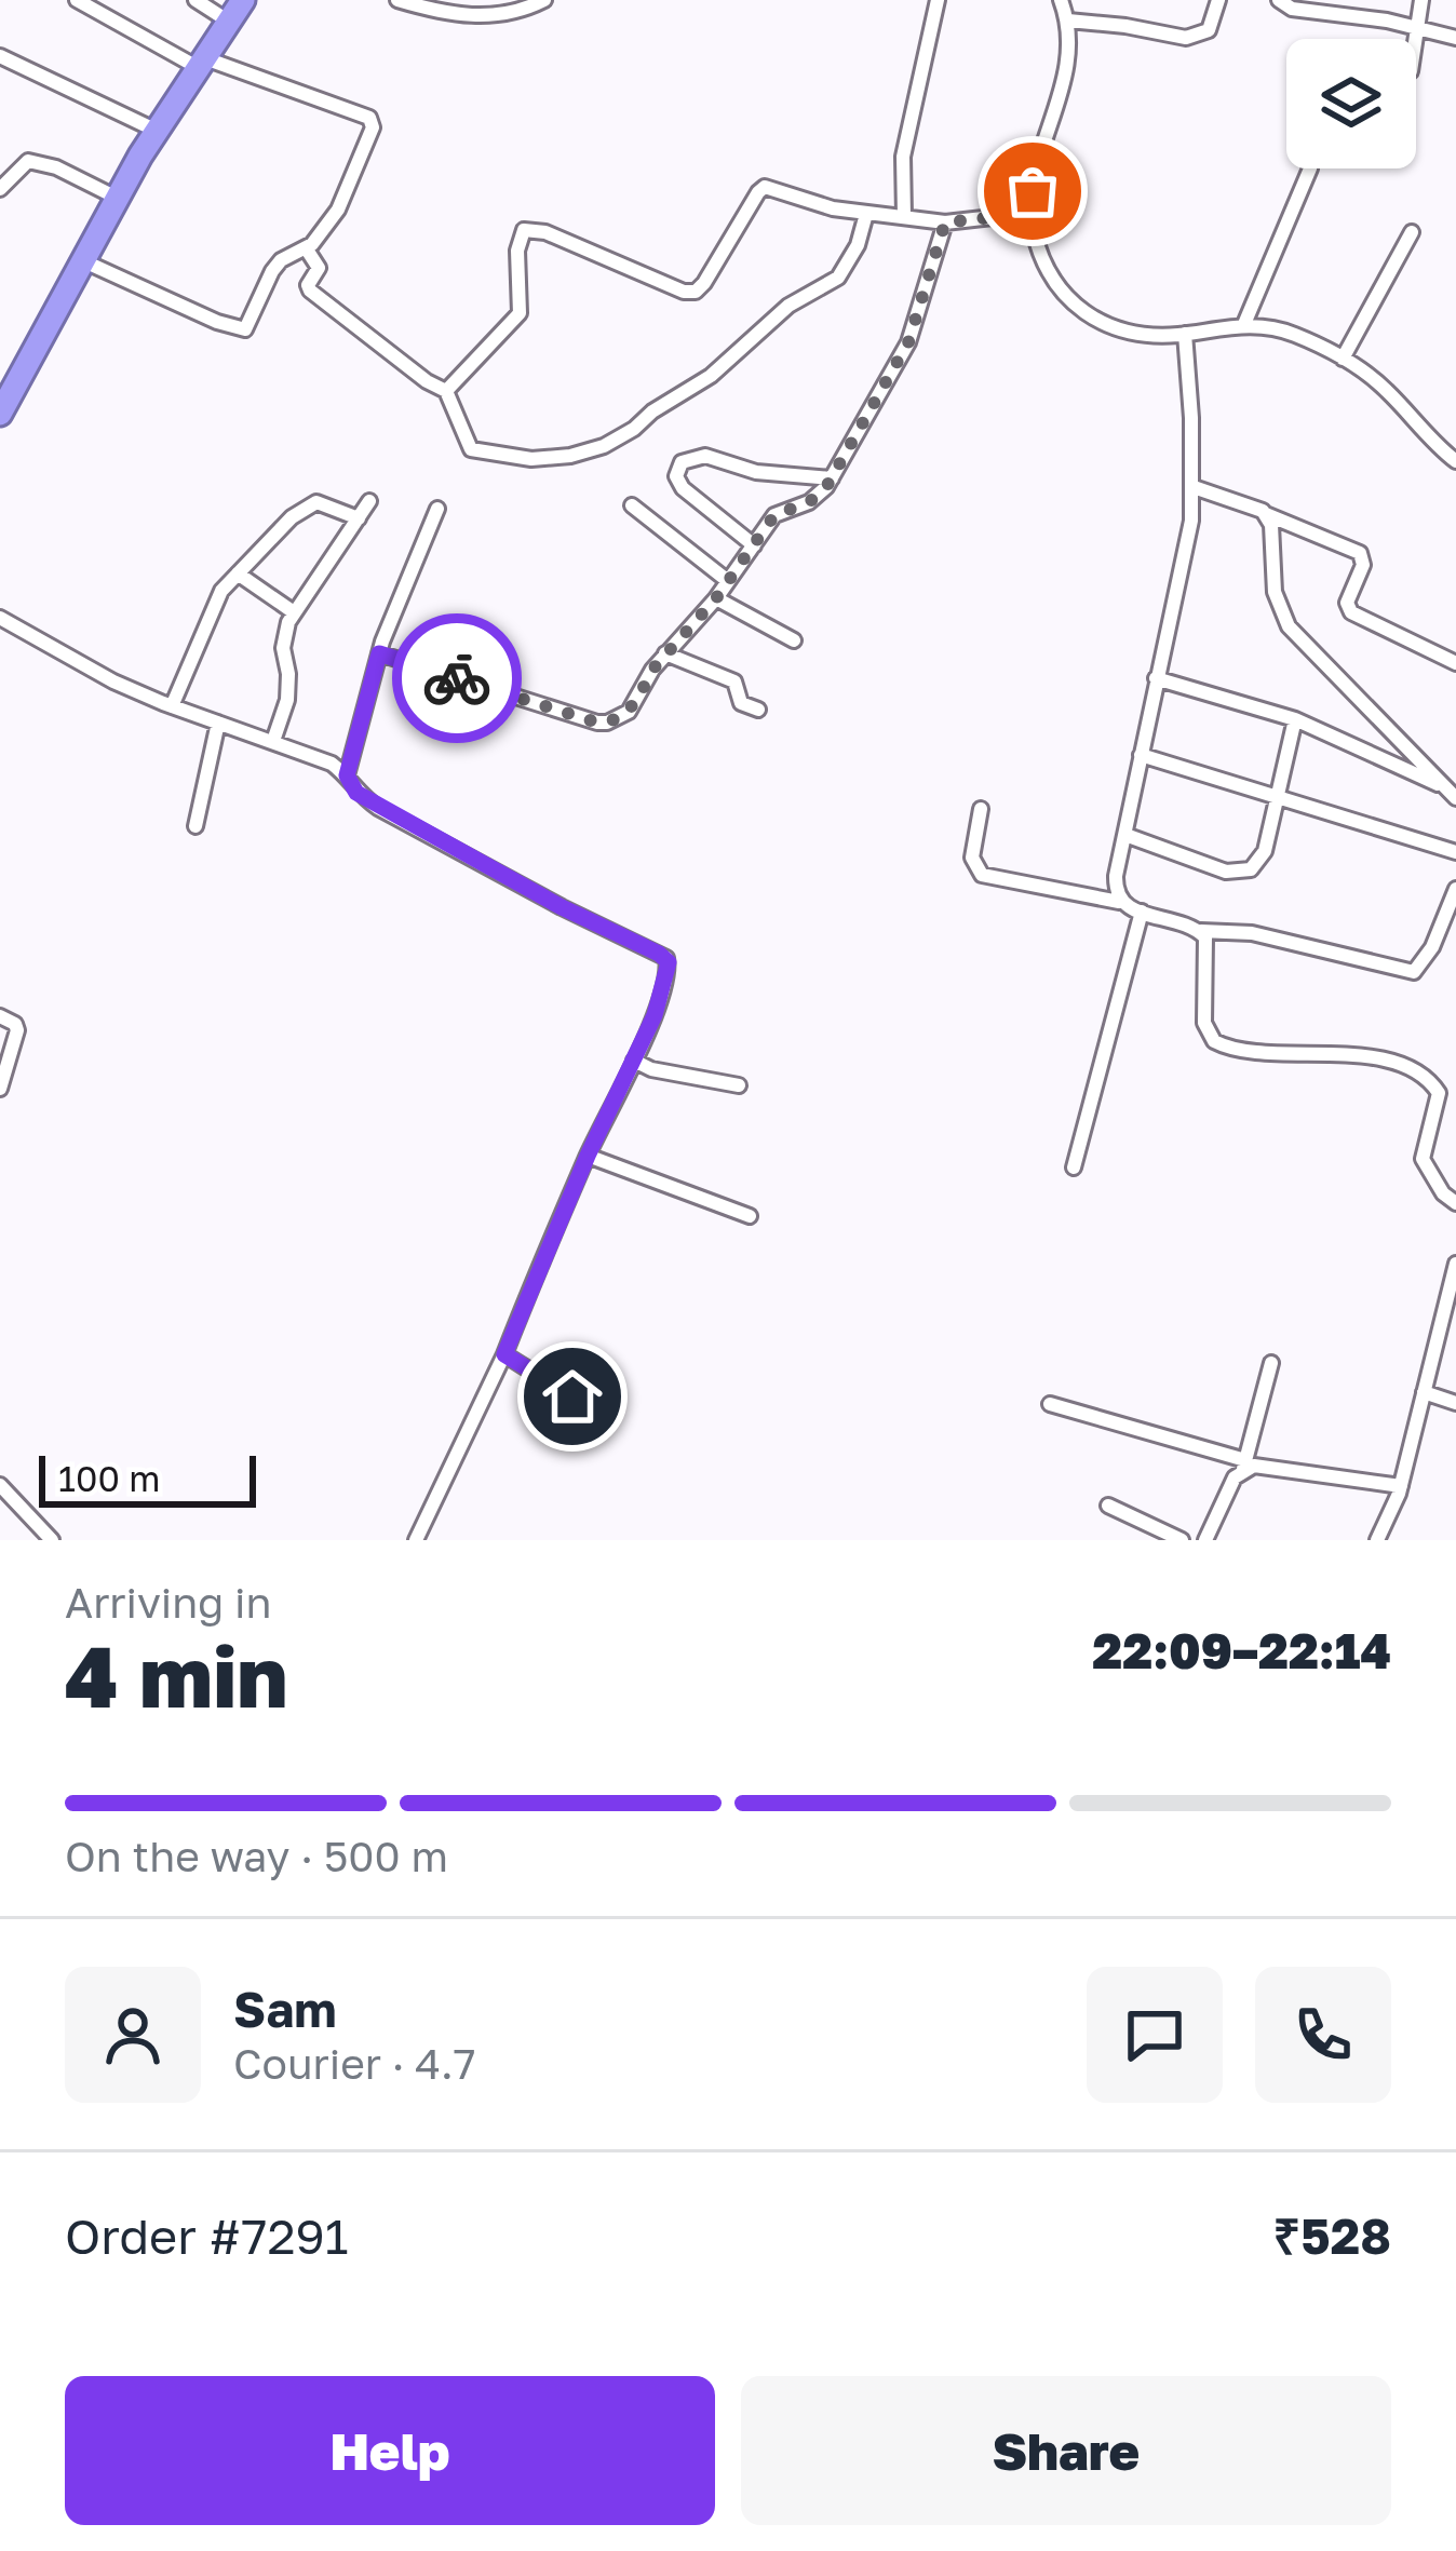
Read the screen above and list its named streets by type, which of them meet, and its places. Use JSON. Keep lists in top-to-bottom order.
{
  "scale_bar": "100 m",
  "page": {
    "scale": "100 m",
    "heading": ["4 min", "Arriving in", "22:09–22:14"],
    "panel": [
      "Sam",
      "Courier · 4.7",
      "Order #7291",
      "₹528"
    ],
    "bar": "On the way · 500 m",
    "buttons": ["Help", "Share"]
  }
}
